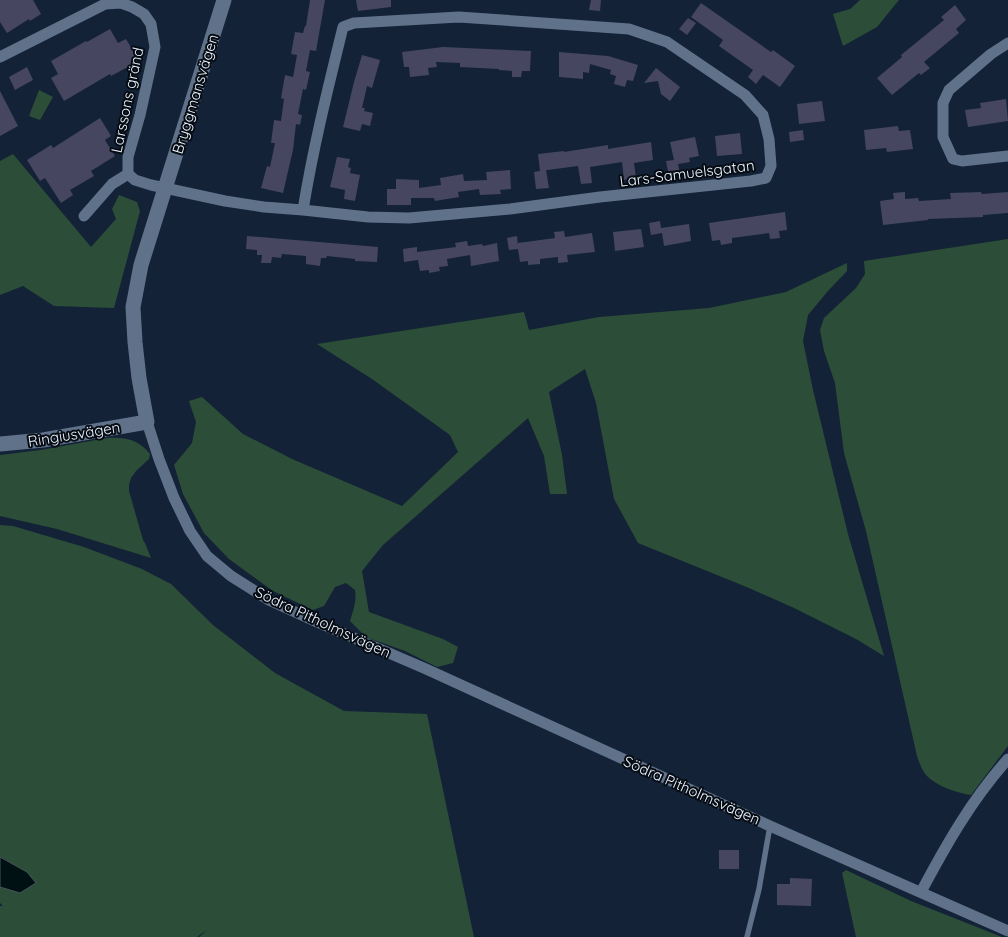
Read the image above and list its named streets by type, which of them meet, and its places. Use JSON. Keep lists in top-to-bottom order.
{
  "streets": {
    "street": [
      "Bryggmansvägen",
      "Larssons gränd",
      "Lars-Samuelsgatan",
      "Ringiusvägen",
      "Södra Pitholmsvägen"
    ]
  },
  "crossings": [
    ["Bryggmansvägen", "Larssons gränd"],
    ["Bryggmansvägen", "Lars-Samuelsgatan"],
    ["Bryggmansvägen", "Södra Pitholmsvägen"],
    ["Larssons gränd", "Lars-Samuelsgatan"],
    ["Larssons gränd", "Södra Pitholmsvägen"],
    ["Lars-Samuelsgatan", "Södra Pitholmsvägen"],
    ["Ringiusvägen", "Södra Pitholmsvägen"]
  ]
}
